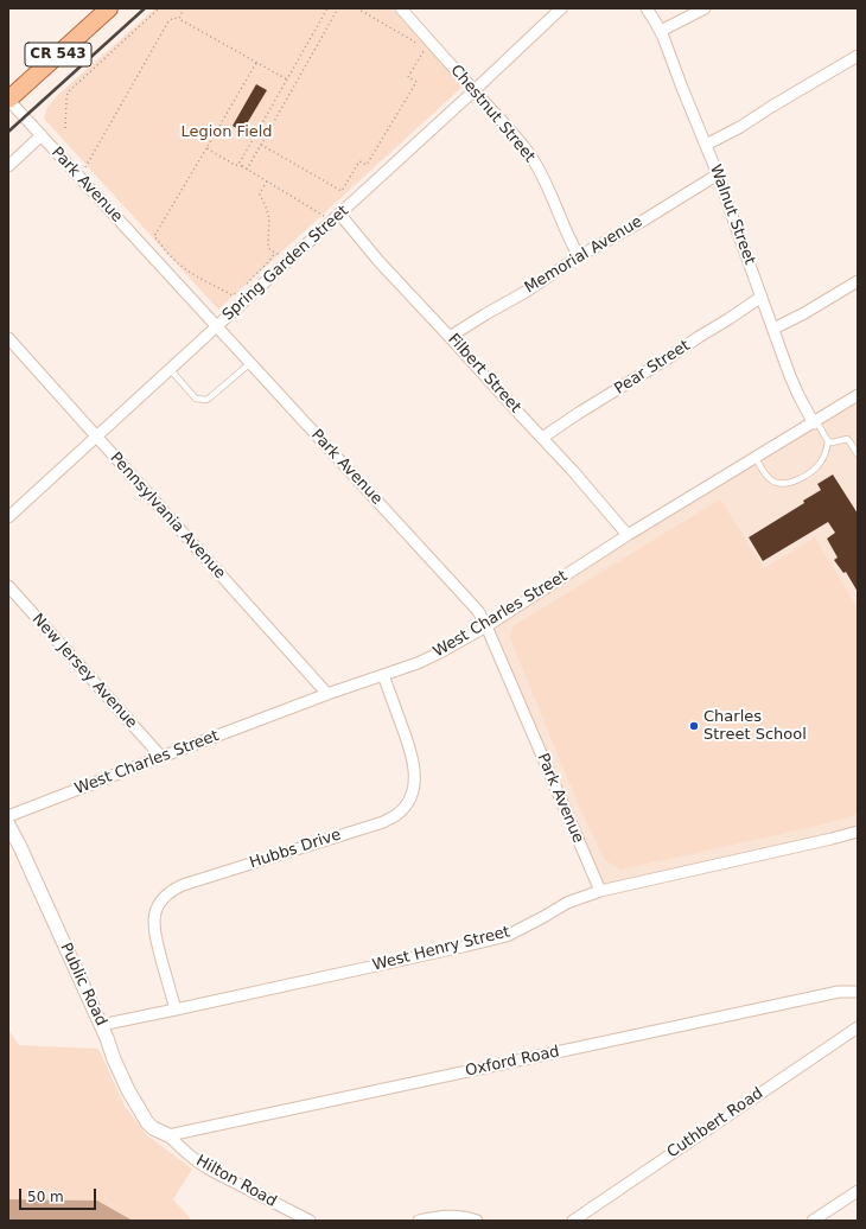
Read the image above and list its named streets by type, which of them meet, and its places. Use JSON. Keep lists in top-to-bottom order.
{
  "streets": {
    "main road": ["CR 543"],
    "street": [
      "Chestnut Street",
      "Park Avenue",
      "Walnut Street",
      "Memorial Avenue",
      "Spring Garden Street",
      "Pear Street",
      "Filbert Street",
      "Pennsylvania Avenue",
      "West Charles Street",
      "New Jersey Avenue",
      "Hubbs Drive",
      "West Henry Street",
      "Public Road",
      "Oxford Road",
      "Cuthbert Road",
      "Hilton Road"
    ]
  },
  "crossings": [
    ["CR 543", "Park Avenue"],
    ["Chestnut Street", "Memorial Avenue"],
    ["Chestnut Street", "Spring Garden Street"],
    ["Park Avenue", "Spring Garden Street"],
    ["Park Avenue", "West Charles Street"],
    ["Park Avenue", "West Henry Street"],
    ["Walnut Street", "Memorial Avenue"],
    ["Walnut Street", "Pear Street"],
    ["Walnut Street", "West Charles Street"],
    ["Memorial Avenue", "Filbert Street"],
    ["Spring Garden Street", "Filbert Street"],
    ["Spring Garden Street", "Pennsylvania Avenue"],
    ["Pear Street", "Filbert Street"],
    ["Filbert Street", "West Charles Street"],
    ["Pennsylvania Avenue", "West Charles Street"],
    ["West Charles Street", "New Jersey Avenue"],
    ["West Charles Street", "Hubbs Drive"],
    ["Hubbs Drive", "West Henry Street"],
    ["West Henry Street", "Public Road"],
    ["Public Road", "Oxford Road"],
    ["Public Road", "Hilton Road"],
    ["Oxford Road", "Hilton Road"]
  ],
  "parks": ["Legion Field"],
  "places": ["Charles Street School"],
  "scale_bar": "50 m"
}
